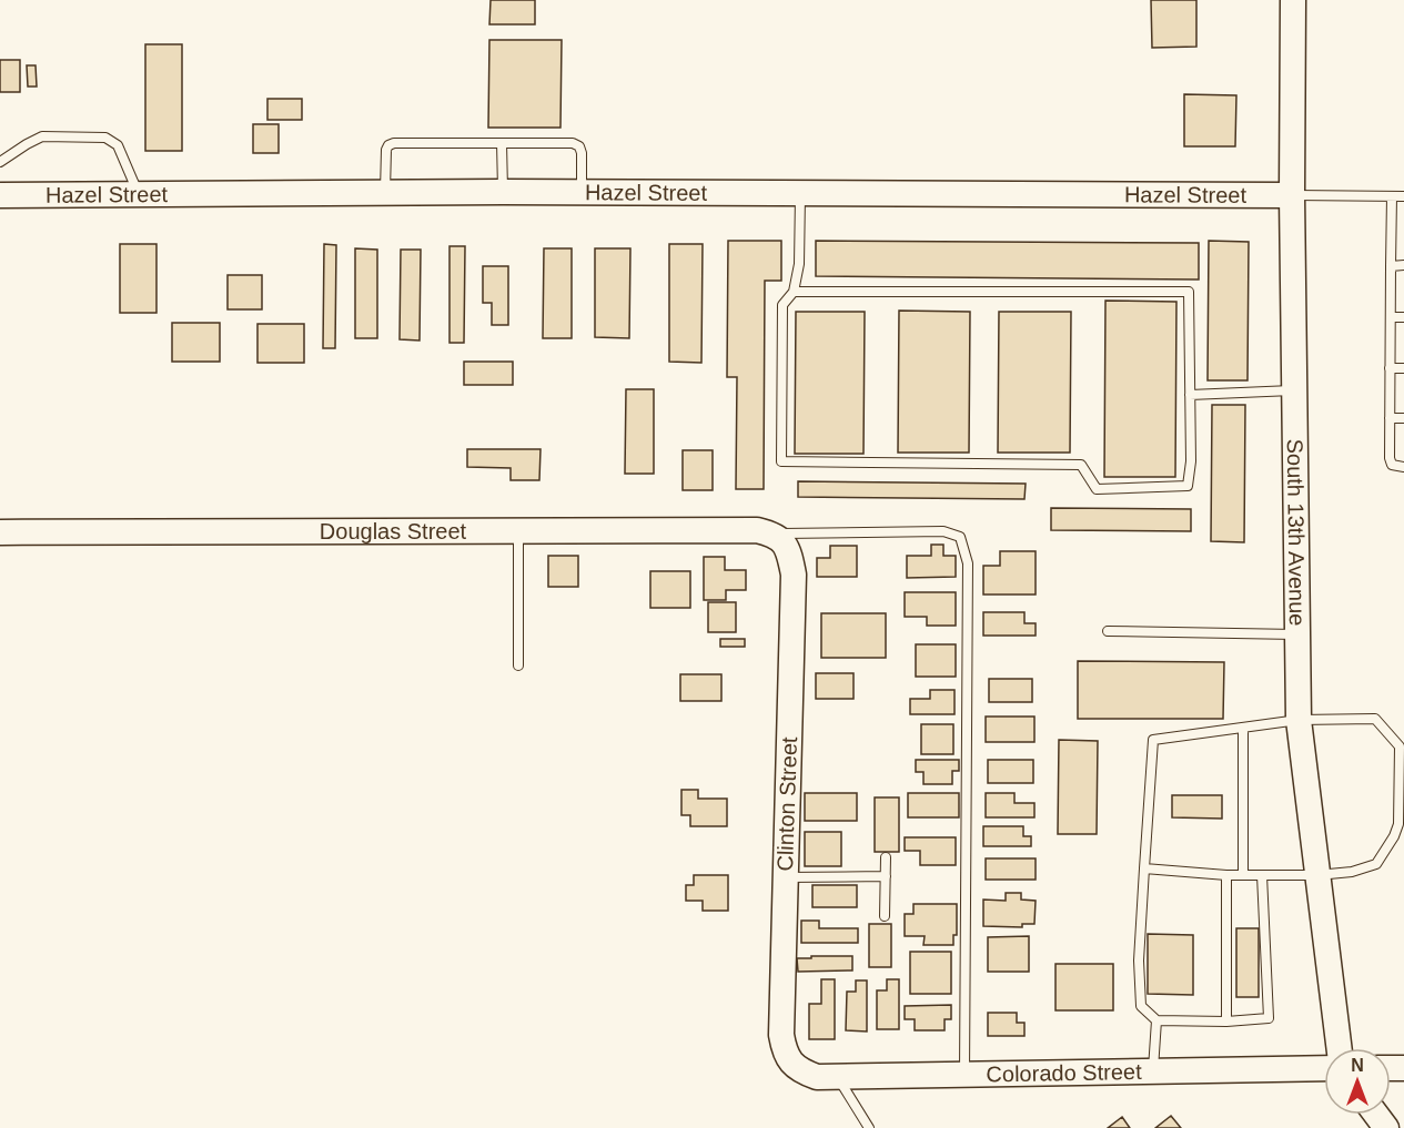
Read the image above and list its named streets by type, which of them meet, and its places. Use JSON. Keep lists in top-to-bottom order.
{
  "streets": {
    "street": [
      "Hazel Street",
      "Douglas Street",
      "South 13th Avenue",
      "Clinton Street",
      "Colorado Street"
    ]
  },
  "crossings": [
    ["Hazel Street", "South 13th Avenue"],
    ["Douglas Street", "Clinton Street"],
    ["Clinton Street", "Colorado Street"]
  ],
  "north": "top"
}
